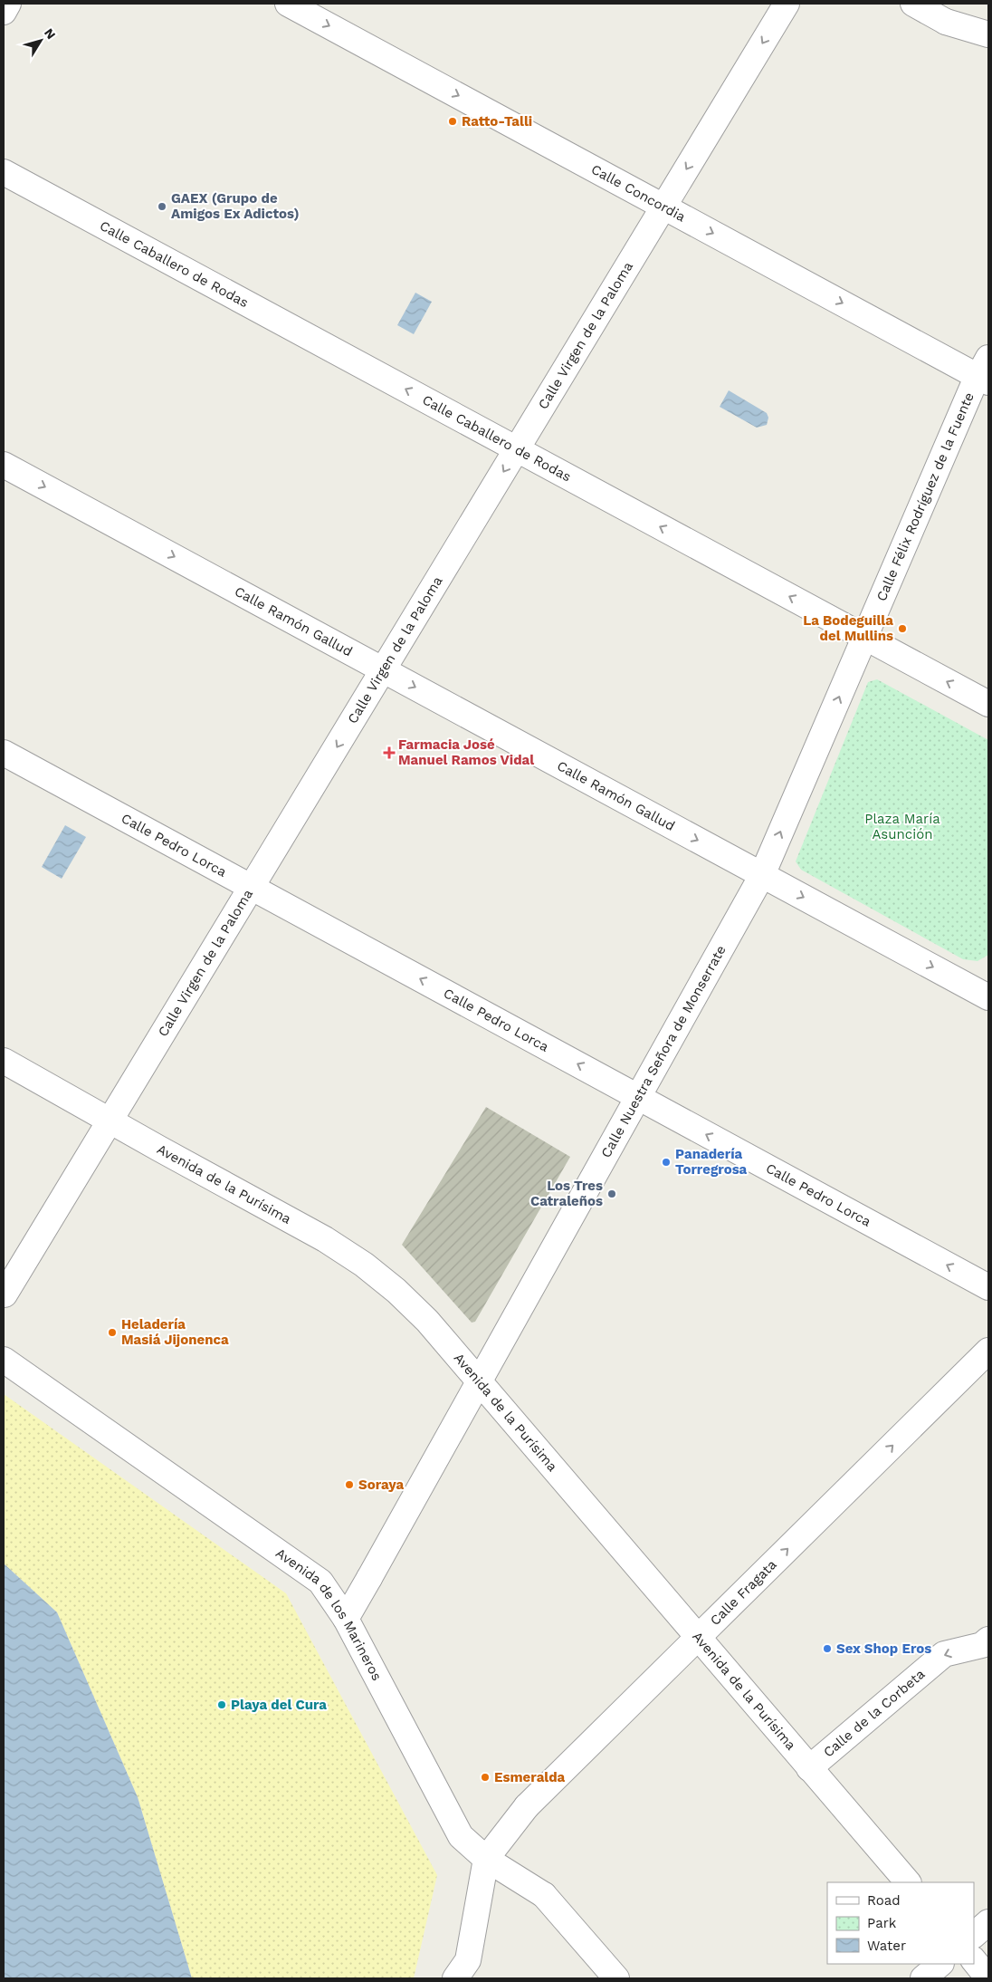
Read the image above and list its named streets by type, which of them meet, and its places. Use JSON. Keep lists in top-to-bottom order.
{
  "streets": {
    "street": [
      "Calle Concordia",
      "Calle Caballero de Rodas",
      "Calle Virgen de la Paloma",
      "Calle Félix Rodríguez de la Fuente",
      "Calle Ramón Gallud",
      "Calle Pedro Lorca",
      "Calle Nuestra Señora de Monserrate",
      "Avenida de la Purísima",
      "Calle Fragata",
      "Avenida de los Marineros",
      "Calle de la Corbeta"
    ]
  },
  "crossings": [
    ["Calle Concordia", "Calle Virgen de la Paloma"],
    ["Calle Concordia", "Calle Félix Rodríguez de la Fuente"],
    ["Calle Caballero de Rodas", "Calle Virgen de la Paloma"],
    ["Calle Caballero de Rodas", "Calle Félix Rodríguez de la Fuente"],
    ["Calle Caballero de Rodas", "Calle Nuestra Señora de Monserrate"],
    ["Calle Virgen de la Paloma", "Calle Ramón Gallud"],
    ["Calle Virgen de la Paloma", "Calle Pedro Lorca"],
    ["Calle Virgen de la Paloma", "Avenida de la Purísima"],
    ["Calle Félix Rodríguez de la Fuente", "Calle Nuestra Señora de Monserrate"],
    ["Calle Ramón Gallud", "Calle Nuestra Señora de Monserrate"],
    ["Calle Pedro Lorca", "Calle Nuestra Señora de Monserrate"],
    ["Calle Nuestra Señora de Monserrate", "Avenida de la Purísima"],
    ["Calle Nuestra Señora de Monserrate", "Avenida de los Marineros"],
    ["Avenida de la Purísima", "Calle Fragata"],
    ["Avenida de la Purísima", "Calle de la Corbeta"],
    ["Calle Fragata", "Avenida de los Marineros"]
  ],
  "one_way": [
    "Calle Concordia",
    "Calle Caballero de Rodas",
    "Calle Virgen de la Paloma",
    "Calle Ramón Gallud",
    "Calle Pedro Lorca",
    "Calle Fragata",
    "Calle de la Corbeta"
  ],
  "parks": ["Plaza María Asunción"],
  "places": {
    "other": [
      "Ratto-Talli",
      "GAEX (Grupo de Amigos Ex Adictos)",
      "La Bodeguilla del Mullins",
      "Panadería Torregrosa",
      "Los Tres Catraleños",
      "Heladería Masiá Jijonenca",
      "Soraya",
      "Sex Shop Eros",
      "Playa del Cura",
      "Esmeralda"
    ],
    "health": ["Farmacia José Manuel Ramos Vidal"]
  },
  "legend": ["Road", "Park", "Water"],
  "north": "top right"
}
